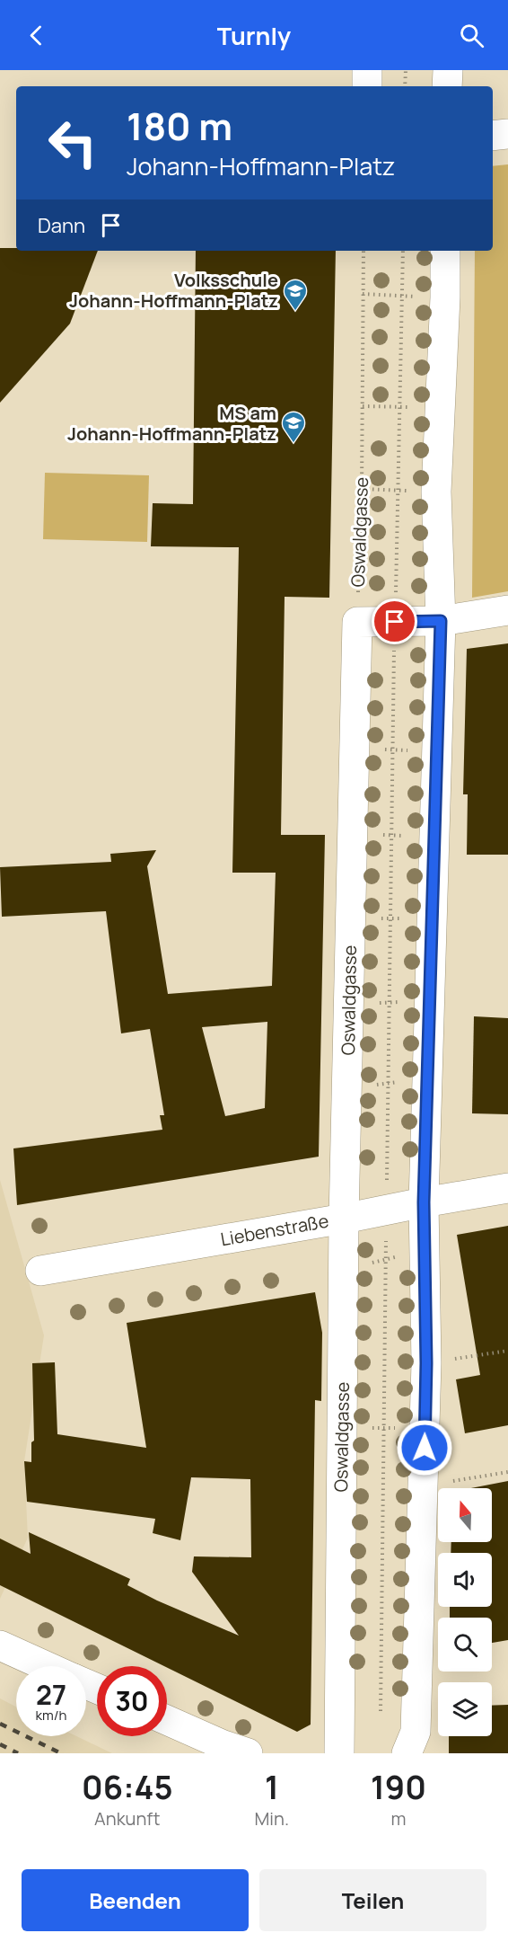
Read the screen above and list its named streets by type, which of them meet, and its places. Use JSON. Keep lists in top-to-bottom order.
{
  "streets": {
    "street": ["Oswaldgasse", "Liebenstraße"]
  },
  "crossings": [
    ["Oswaldgasse", "Liebenstraße"]
  ],
  "places": {
    "school or university": ["Volksschule Johann-Hoffmann-Platz", "MS am Johann-Hoffmann-Platz"]
  },
  "north": "top",
  "page": {
    "header": "Turnly",
    "turn": ["180 m", "Johann-Hoffmann-Platz"],
    "then": "Dann",
    "speed": "27 km/h",
    "limit": "30",
    "eta": [
      "06:45",
      "Ankunft",
      "1",
      "Min.",
      "190",
      "m"
    ],
    "buttons": ["Beenden", "Teilen"]
  }
}
